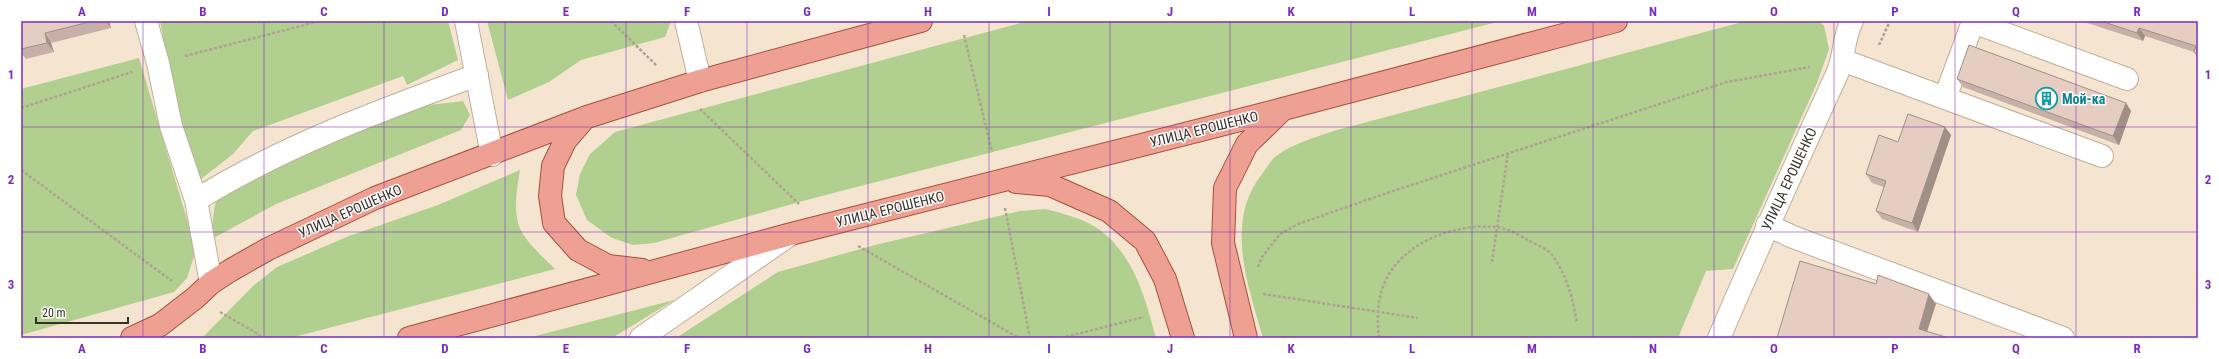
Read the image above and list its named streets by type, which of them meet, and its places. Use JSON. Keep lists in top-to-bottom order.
{
  "streets": {
    "main road": ["УЛИЦА ЕРОШЕНКО"]
  },
  "places": {
    "building": ["Мой-ка"]
  },
  "scale_bar": "20 m",
  "grid": {
    "columns": [
      "A",
      "B",
      "C",
      "D",
      "E",
      "F",
      "G",
      "H",
      "I",
      "J",
      "K",
      "L",
      "M",
      "N",
      "O",
      "P",
      "Q",
      "R"
    ],
    "rows": ["1", "2", "3"]
  }
}
